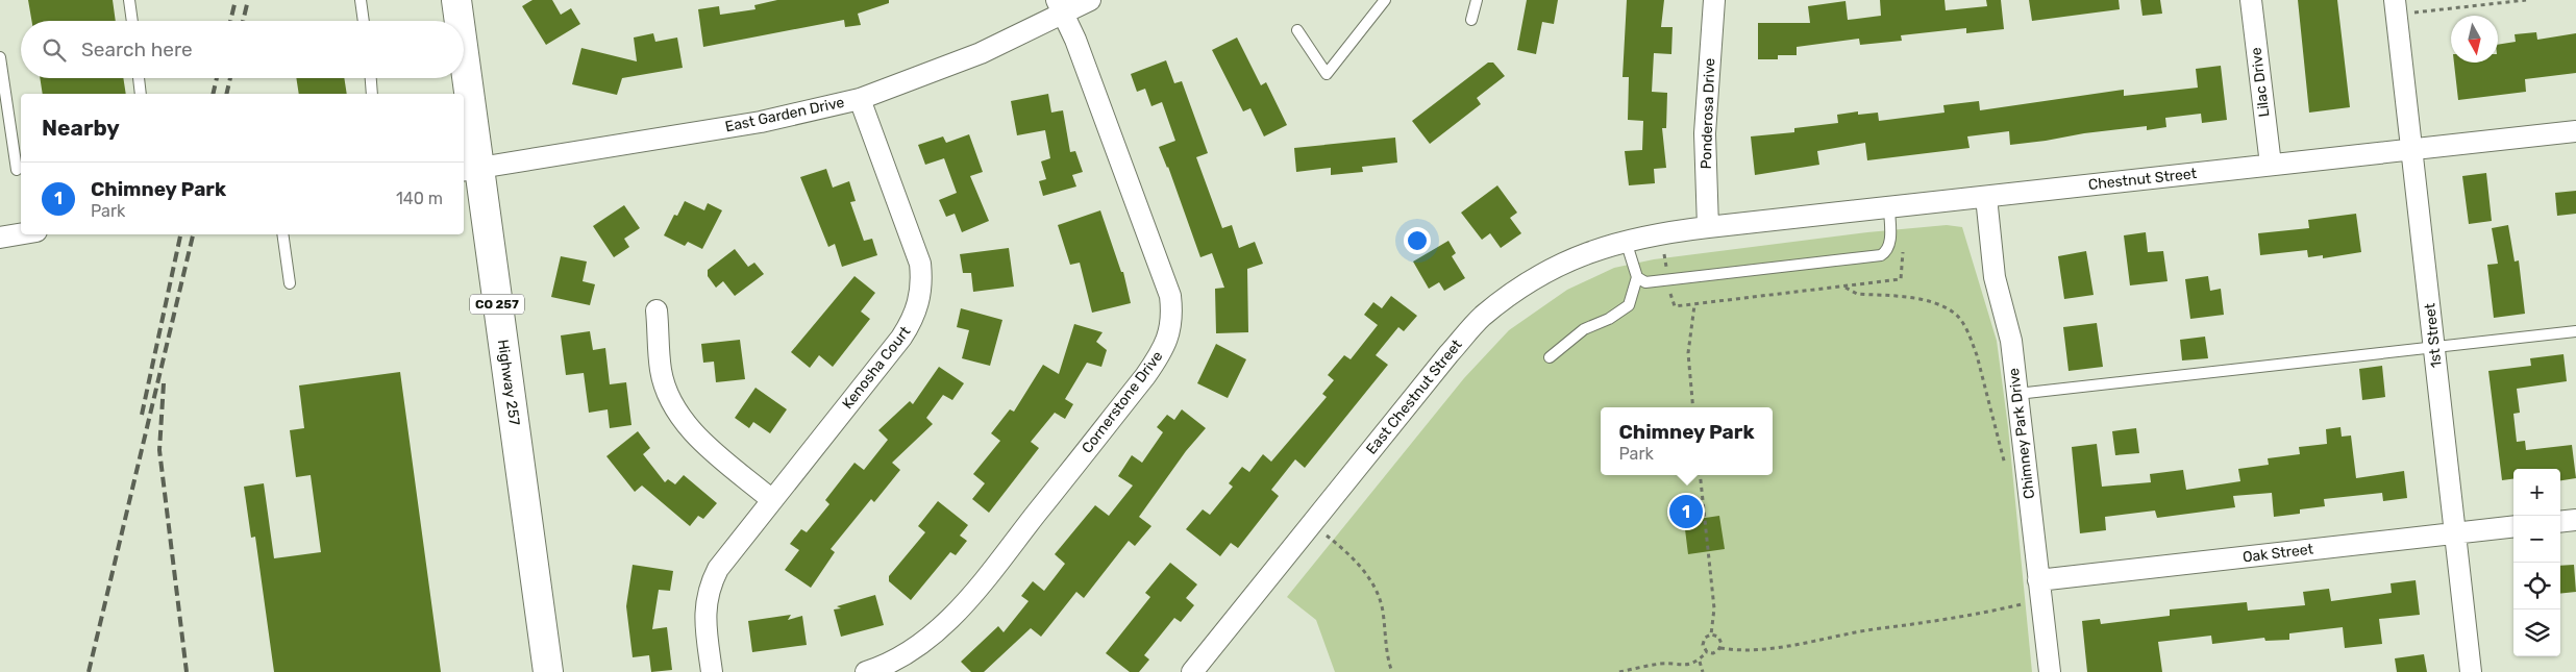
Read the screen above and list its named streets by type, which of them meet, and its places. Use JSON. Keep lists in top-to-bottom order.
{
  "streets": {
    "main road": ["CO 257", "Highway 257"],
    "street": [
      "Lilac Drive",
      "Ponderosa Drive",
      "East Garden Drive",
      "Chestnut Street",
      "1st Street",
      "Kenosha Court",
      "East Chestnut Street",
      "Cornerstone Drive",
      "Chimney Park Drive",
      "Oak Street"
    ]
  },
  "crossings": [
    ["Lilac Drive", "Chestnut Street"],
    ["Ponderosa Drive", "Chestnut Street"],
    ["Ponderosa Drive", "East Chestnut Street"],
    ["East Garden Drive", "Kenosha Court"],
    ["East Garden Drive", "Highway 257"],
    ["East Garden Drive", "Cornerstone Drive"],
    ["Chestnut Street", "1st Street"],
    ["Chestnut Street", "East Chestnut Street"],
    ["Chestnut Street", "Chimney Park Drive"],
    ["1st Street", "Oak Street"],
    ["Chimney Park Drive", "Oak Street"]
  ],
  "north": "bottom",
  "page": {
    "search": "Search here",
    "heading": "Nearby",
    "list": [
      {
        "mark": "1",
        "name": "Chimney Park",
        "note": "Park",
        "value": "140 m"
      }
    ],
    "popup": ["Chimney Park", "Park"],
    "map_buttons": ["+", "−"],
    "pins": "1"
  }
}
